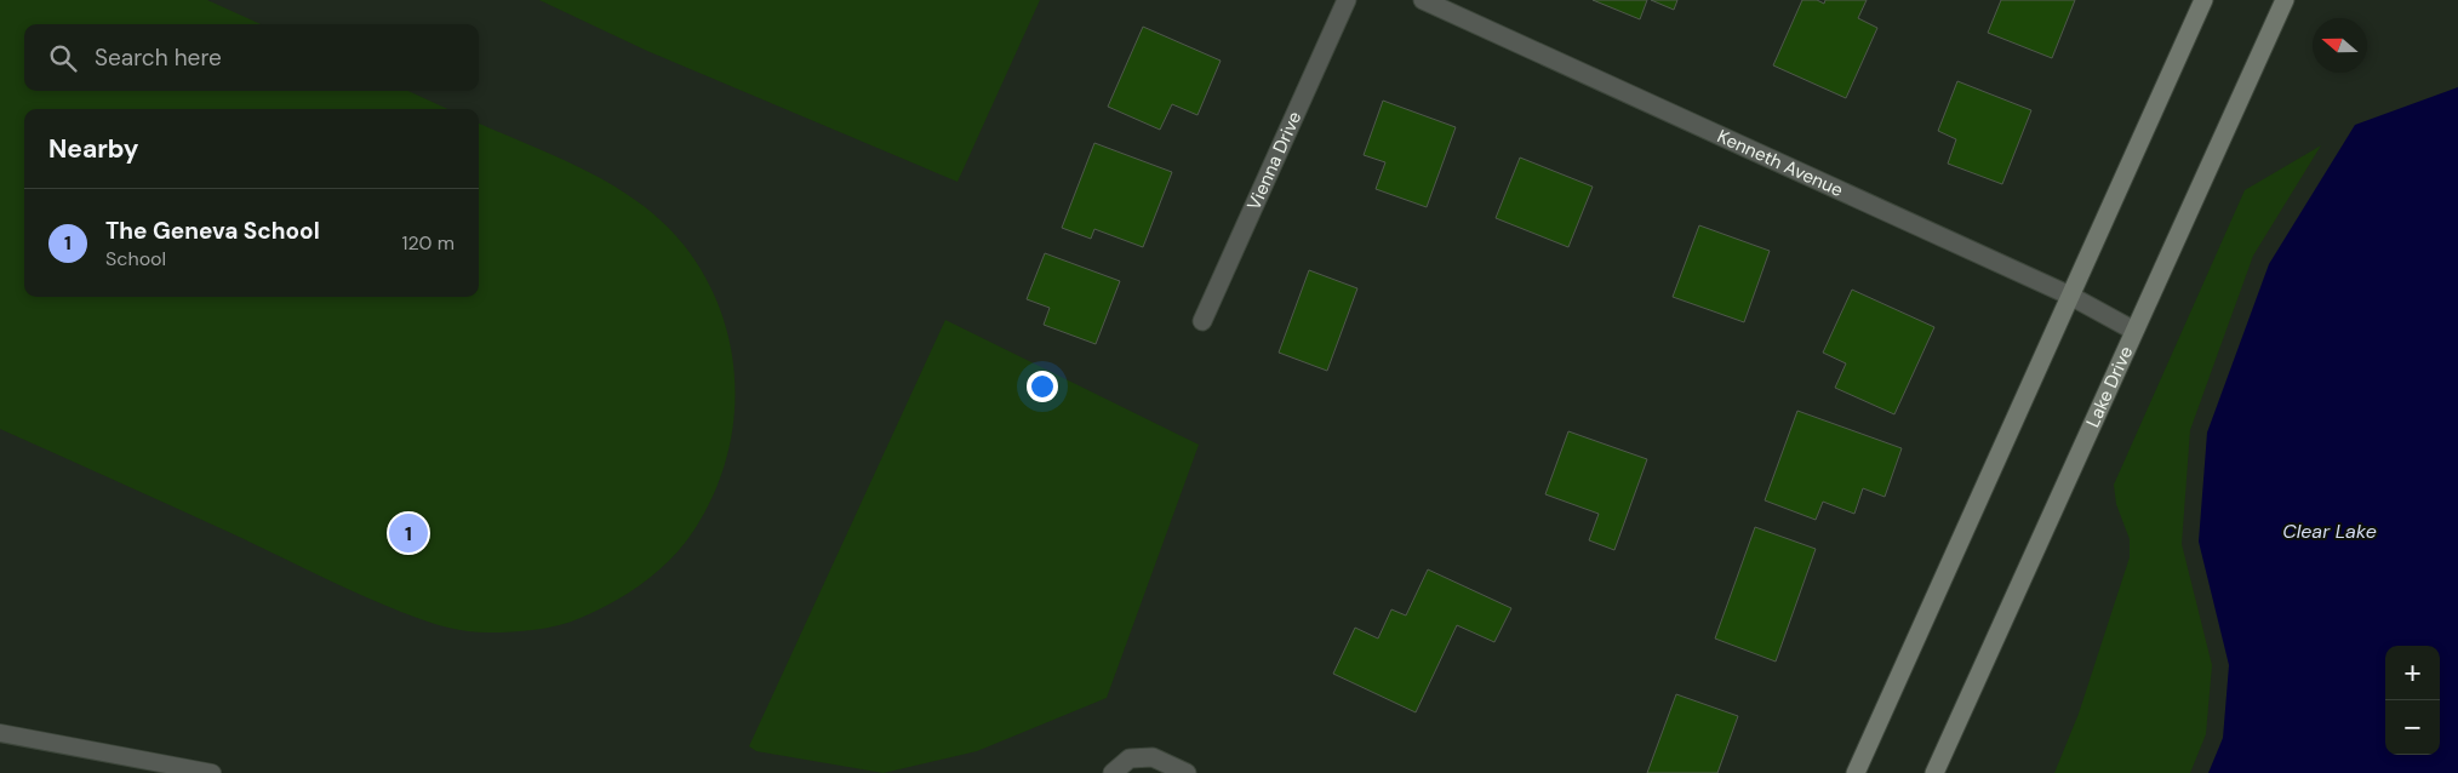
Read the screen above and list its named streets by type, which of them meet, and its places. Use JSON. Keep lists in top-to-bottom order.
{
  "streets": {
    "main road": ["Lake Drive"],
    "street": ["Vienna Drive", "Kenneth Avenue"]
  },
  "crossings": [
    ["Kenneth Avenue", "Lake Drive"]
  ],
  "water": ["Clear Lake"],
  "north": "left",
  "page": {
    "search": "Search here",
    "heading": "Nearby",
    "list": [
      {
        "mark": "1",
        "name": "The Geneva School",
        "note": "School",
        "value": "120 m"
      }
    ],
    "pins": "1",
    "map_buttons": ["+", "−"]
  }
}
